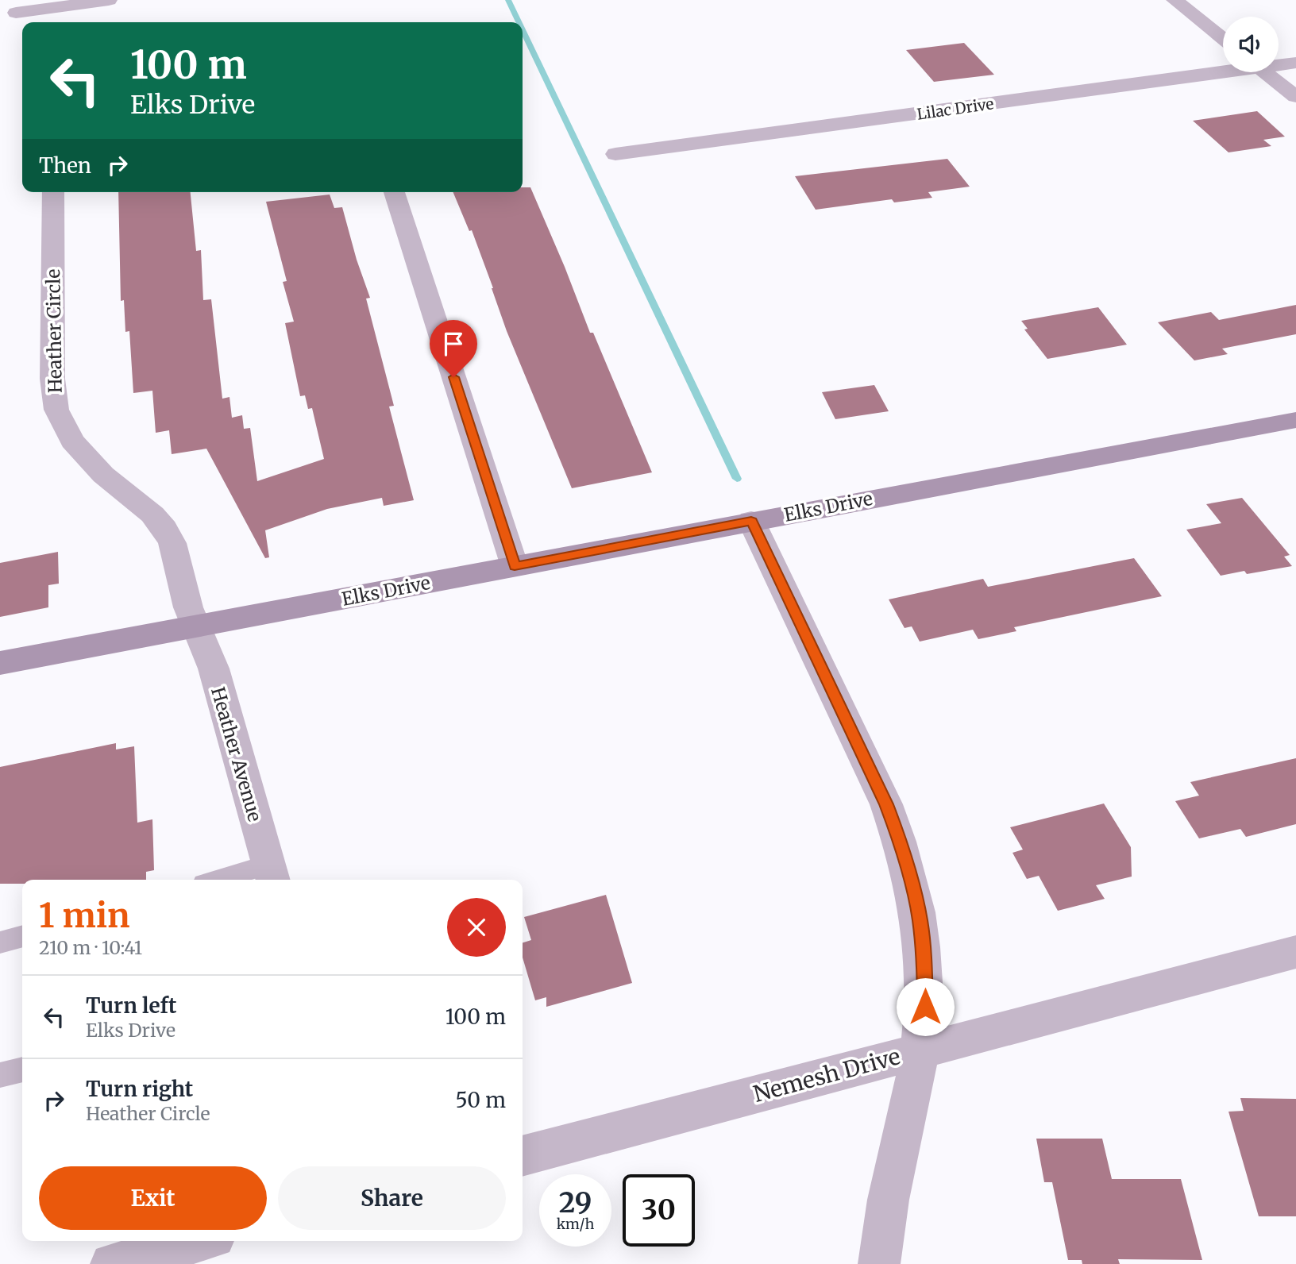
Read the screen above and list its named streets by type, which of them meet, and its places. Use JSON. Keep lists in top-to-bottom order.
{
  "streets": {
    "main road": ["Elks Drive"],
    "street": [
      "Lilac Drive",
      "Heather Circle",
      "Heather Avenue",
      "Nemesh Drive"
    ]
  },
  "crossings": [
    ["Heather Circle", "Elks Drive"],
    ["Heather Circle", "Heather Avenue"],
    ["Elks Drive", "Heather Avenue"]
  ],
  "page": {
    "turn": ["100 m", "Elks Drive"],
    "then": "Then",
    "heading": ["1 min", "210 m · 10:41"],
    "list": [
      {
        "name": "Turn left",
        "note": "Elks Drive",
        "value": "100 m"
      },
      {
        "name": "Turn right",
        "note": "Heather Circle",
        "value": "50 m"
      }
    ],
    "buttons": ["Exit", "Share"],
    "speed": "29 km/h",
    "limit": "30"
  }
}
